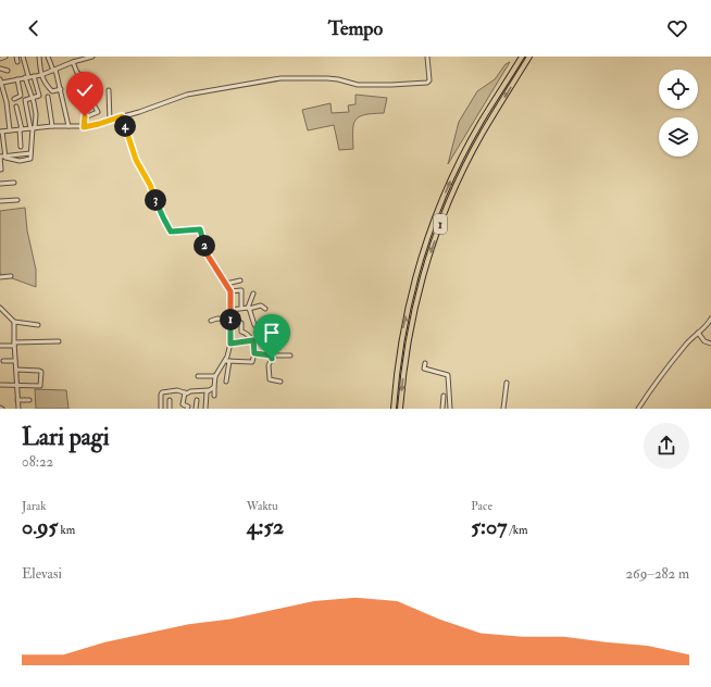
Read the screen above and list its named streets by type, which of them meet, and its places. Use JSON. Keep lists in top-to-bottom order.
{
  "streets": {
    "highway": ["1"]
  },
  "page": {
    "header": "Tempo",
    "pins": [
      "4",
      "3",
      "2",
      "1"
    ],
    "heading": ["Lari pagi", "08:22"],
    "stats": [
      ["Jarak", "0.95 km"],
      ["Waktu", "4:52"],
      ["Pace", "5:07 /km"]
    ],
    "chart": ["Elevasi", "269–282 m"]
  }
}
